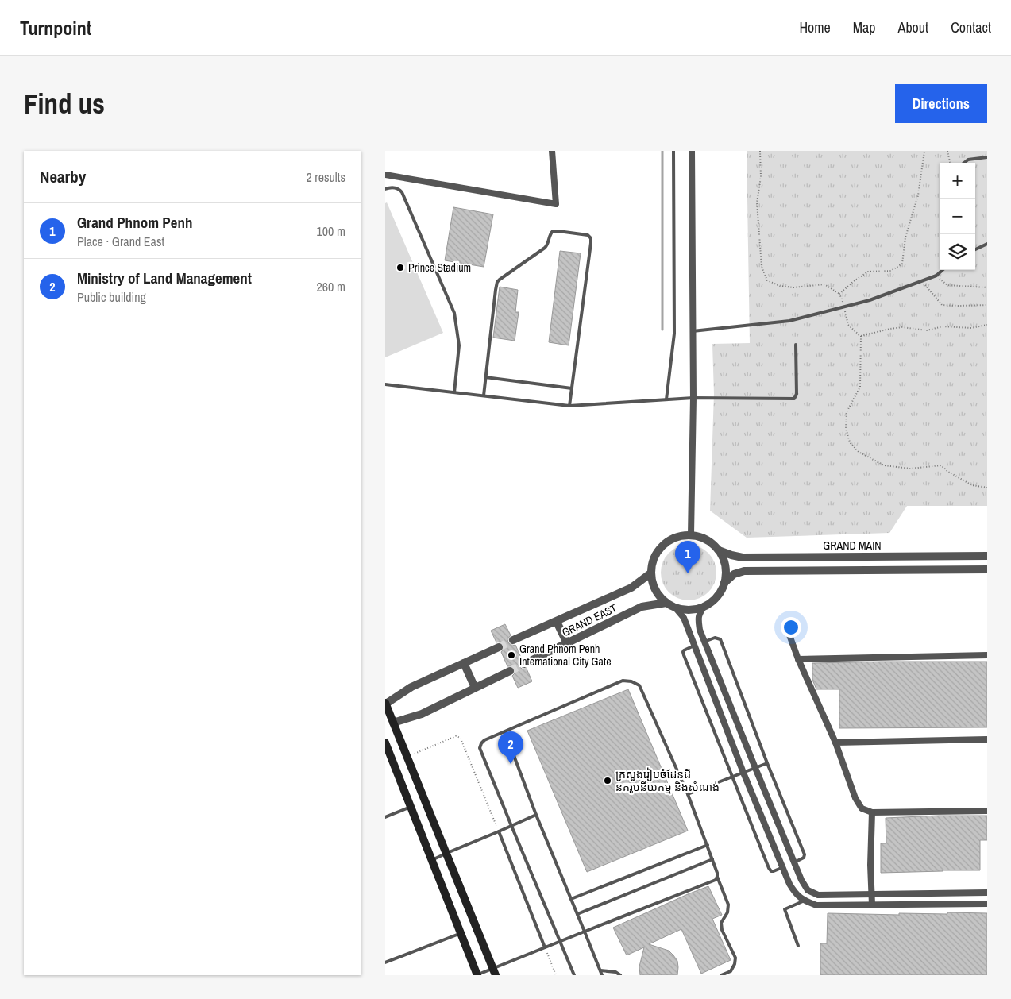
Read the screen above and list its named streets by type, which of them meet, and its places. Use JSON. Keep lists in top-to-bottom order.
{
  "streets": {
    "street": ["GRAND MAIN", "GRAND EAST"]
  },
  "crossings": [
    ["GRAND MAIN", "GRAND EAST"]
  ],
  "places": ["Prince Stadium", "Grand Phnom Penh International City Gate", "ក្រសួងរៀបចំដែនដី នគរូបនីយកម្ម និងសំណង់"],
  "page": {
    "header": "Turnpoint",
    "nav": [
      "Home",
      "Map",
      "About",
      "Contact"
    ],
    "buttons": "Directions",
    "title": "Find us",
    "heading": ["Nearby", "2 results"],
    "map_buttons": ["+", "−"],
    "list": [
      {
        "mark": "1",
        "name": "Grand Phnom Penh",
        "note": "Place · Grand East",
        "value": "100 m"
      },
      {
        "mark": "2",
        "name": "Ministry of Land Management",
        "note": "Public building",
        "value": "260 m"
      }
    ],
    "pins": ["1", "2"]
  }
}
